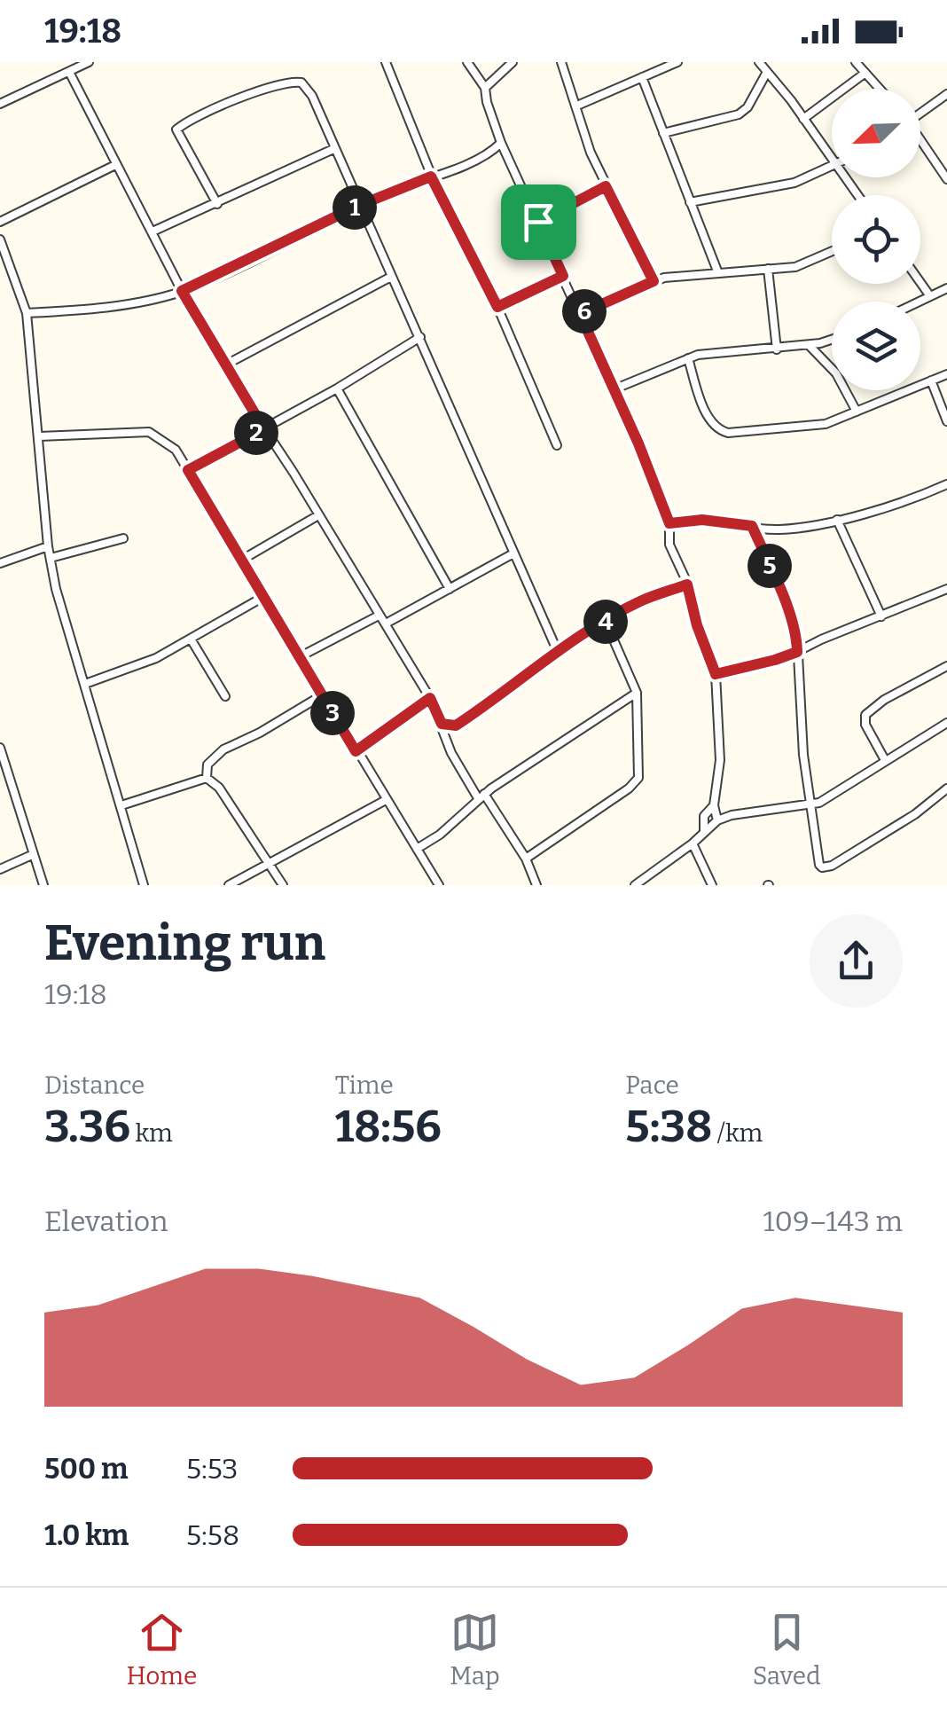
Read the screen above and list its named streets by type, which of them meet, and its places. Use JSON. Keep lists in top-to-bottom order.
{
  "north": "bottom left",
  "page": {
    "status": "19:18",
    "pins": [
      "1",
      "6",
      "2",
      "5",
      "4",
      "3"
    ],
    "heading": ["Evening run", "19:18"],
    "stats": [
      ["Distance", "3.36 km"],
      ["Time", "18:56"],
      ["Pace", "5:38 /km"]
    ],
    "chart": ["Elevation", "109–143 m"],
    "list": [
      {
        "name": "500 m",
        "note": "5:53"
      },
      {
        "name": "1.0 km",
        "note": "5:58"
      }
    ],
    "tabs": ["Home", "Map", "Saved"]
  }
}
